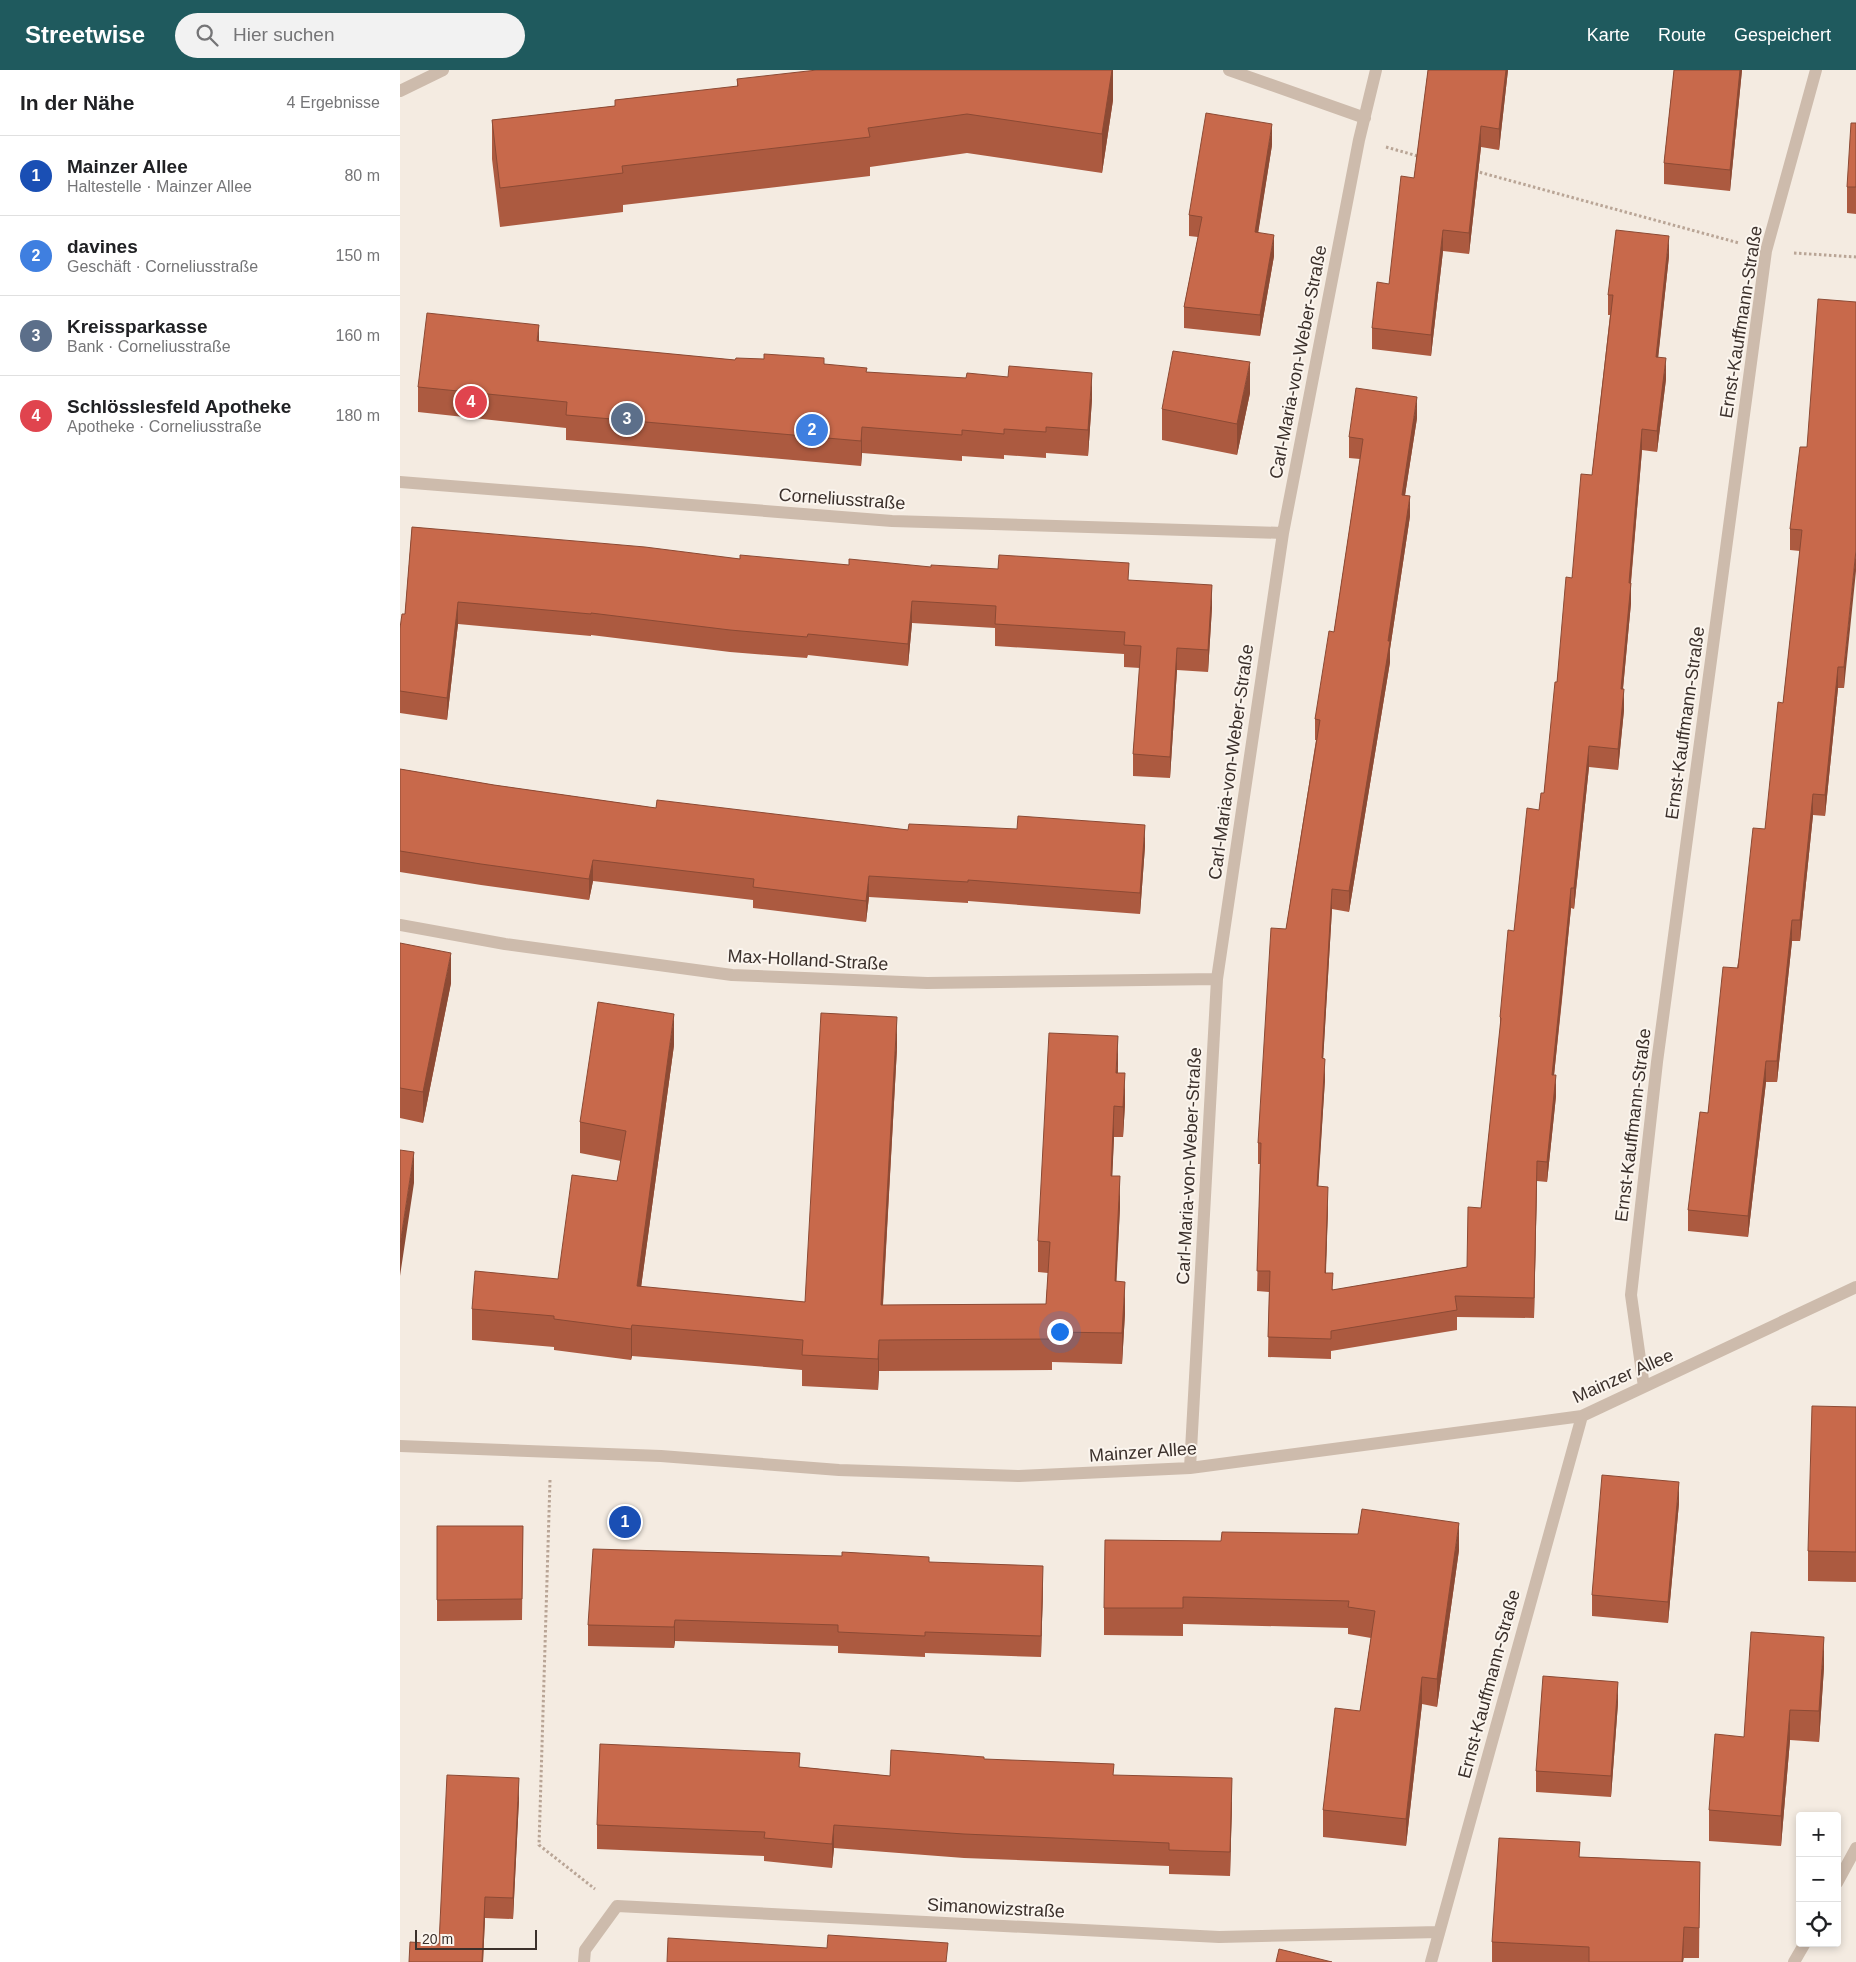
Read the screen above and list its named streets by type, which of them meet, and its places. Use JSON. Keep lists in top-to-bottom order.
{
  "streets": {
    "street": [
      "Ernst-Kauffmann-Straße",
      "Carl-Maria-von-Weber-Straße",
      "Corneliusstraße",
      "Max-Holland-Straße",
      "Mainzer Allee",
      "Simanowizstraße"
    ]
  },
  "crossings": [
    ["Ernst-Kauffmann-Straße", "Mainzer Allee"],
    ["Ernst-Kauffmann-Straße", "Simanowizstraße"],
    ["Carl-Maria-von-Weber-Straße", "Corneliusstraße"],
    ["Carl-Maria-von-Weber-Straße", "Max-Holland-Straße"],
    ["Carl-Maria-von-Weber-Straße", "Mainzer Allee"]
  ],
  "scale_bar": "20 m",
  "page": {
    "header": "Streetwise",
    "search": "Hier suchen",
    "nav": ["Karte", "Route", "Gespeichert"],
    "heading": ["In der Nähe", "4 Ergebnisse"],
    "list": [
      {
        "mark": "1",
        "name": "Mainzer Allee",
        "note": "Haltestelle · Mainzer Allee",
        "value": "80 m"
      },
      {
        "mark": "2",
        "name": "davines",
        "note": "Geschäft · Corneliusstraße",
        "value": "150 m"
      },
      {
        "mark": "3",
        "name": "Kreissparkasse",
        "note": "Bank · Corneliusstraße",
        "value": "160 m"
      },
      {
        "mark": "4",
        "name": "Schlösslesfeld Apotheke",
        "note": "Apotheke · Corneliusstraße",
        "value": "180 m"
      }
    ],
    "pins": [
      "4",
      "3",
      "2",
      "1"
    ],
    "map_buttons": ["+", "−"],
    "scale": "20 m"
  }
}
